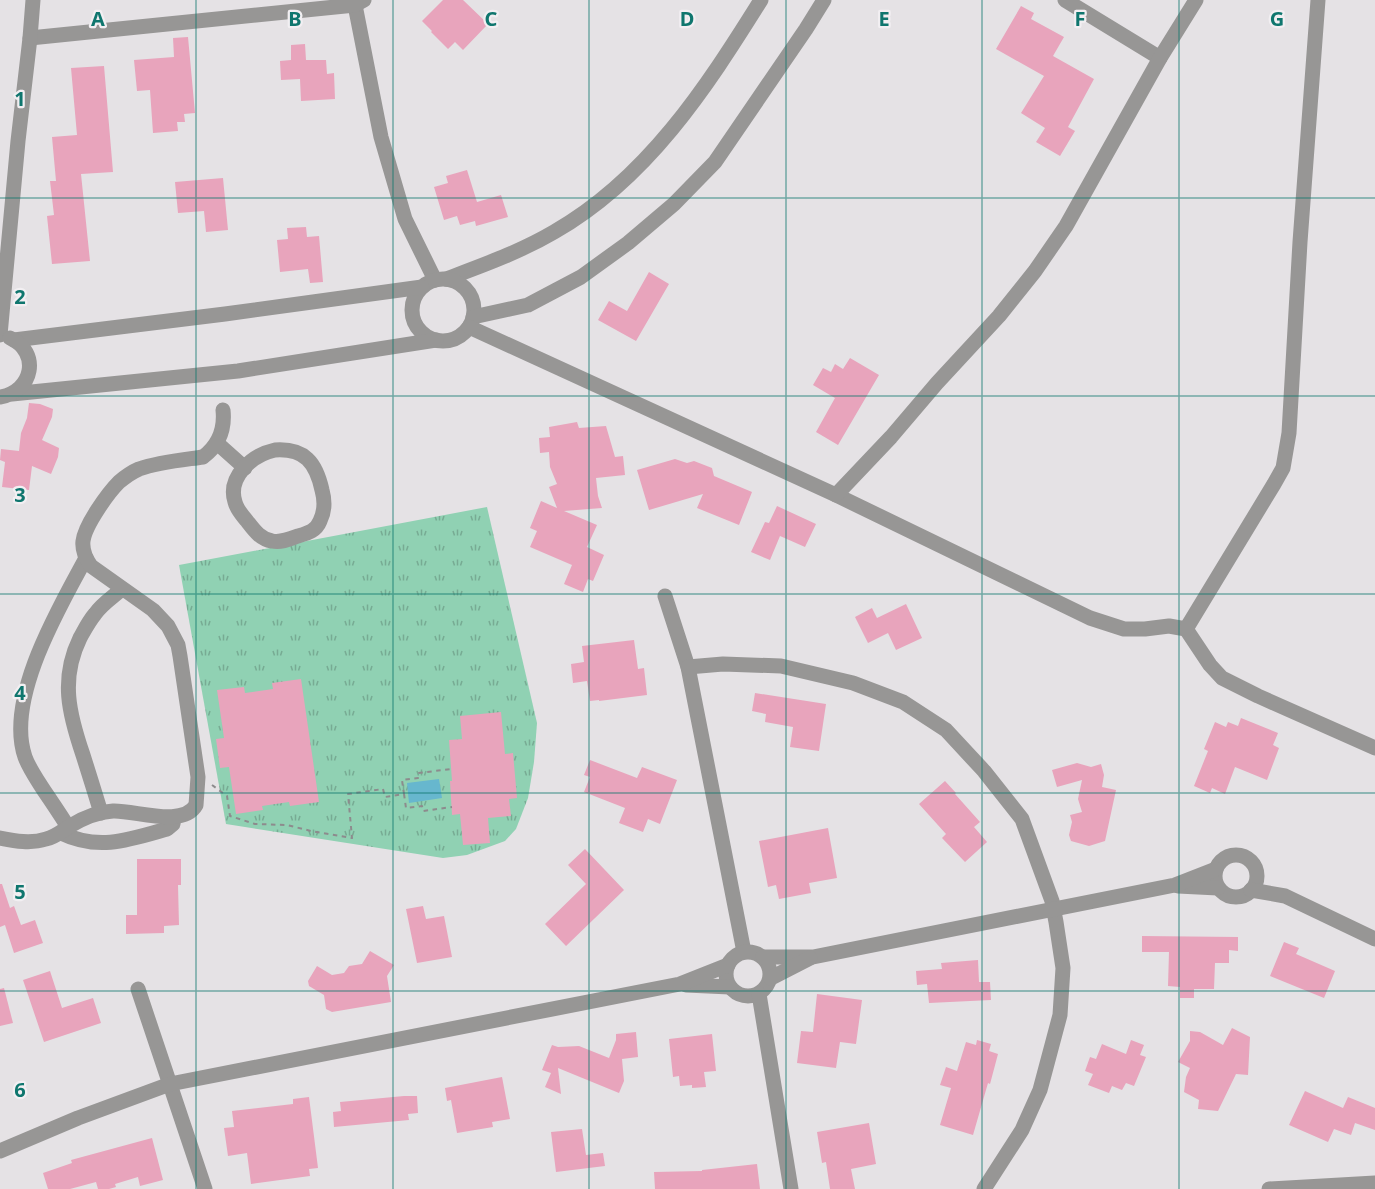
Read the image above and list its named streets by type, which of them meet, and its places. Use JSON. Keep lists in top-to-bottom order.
{
  "grid": {
    "columns": [
      "A",
      "B",
      "C",
      "D",
      "E",
      "F",
      "G"
    ],
    "rows": [
      "1",
      "2",
      "3",
      "4",
      "5",
      "6"
    ]
  }
}
